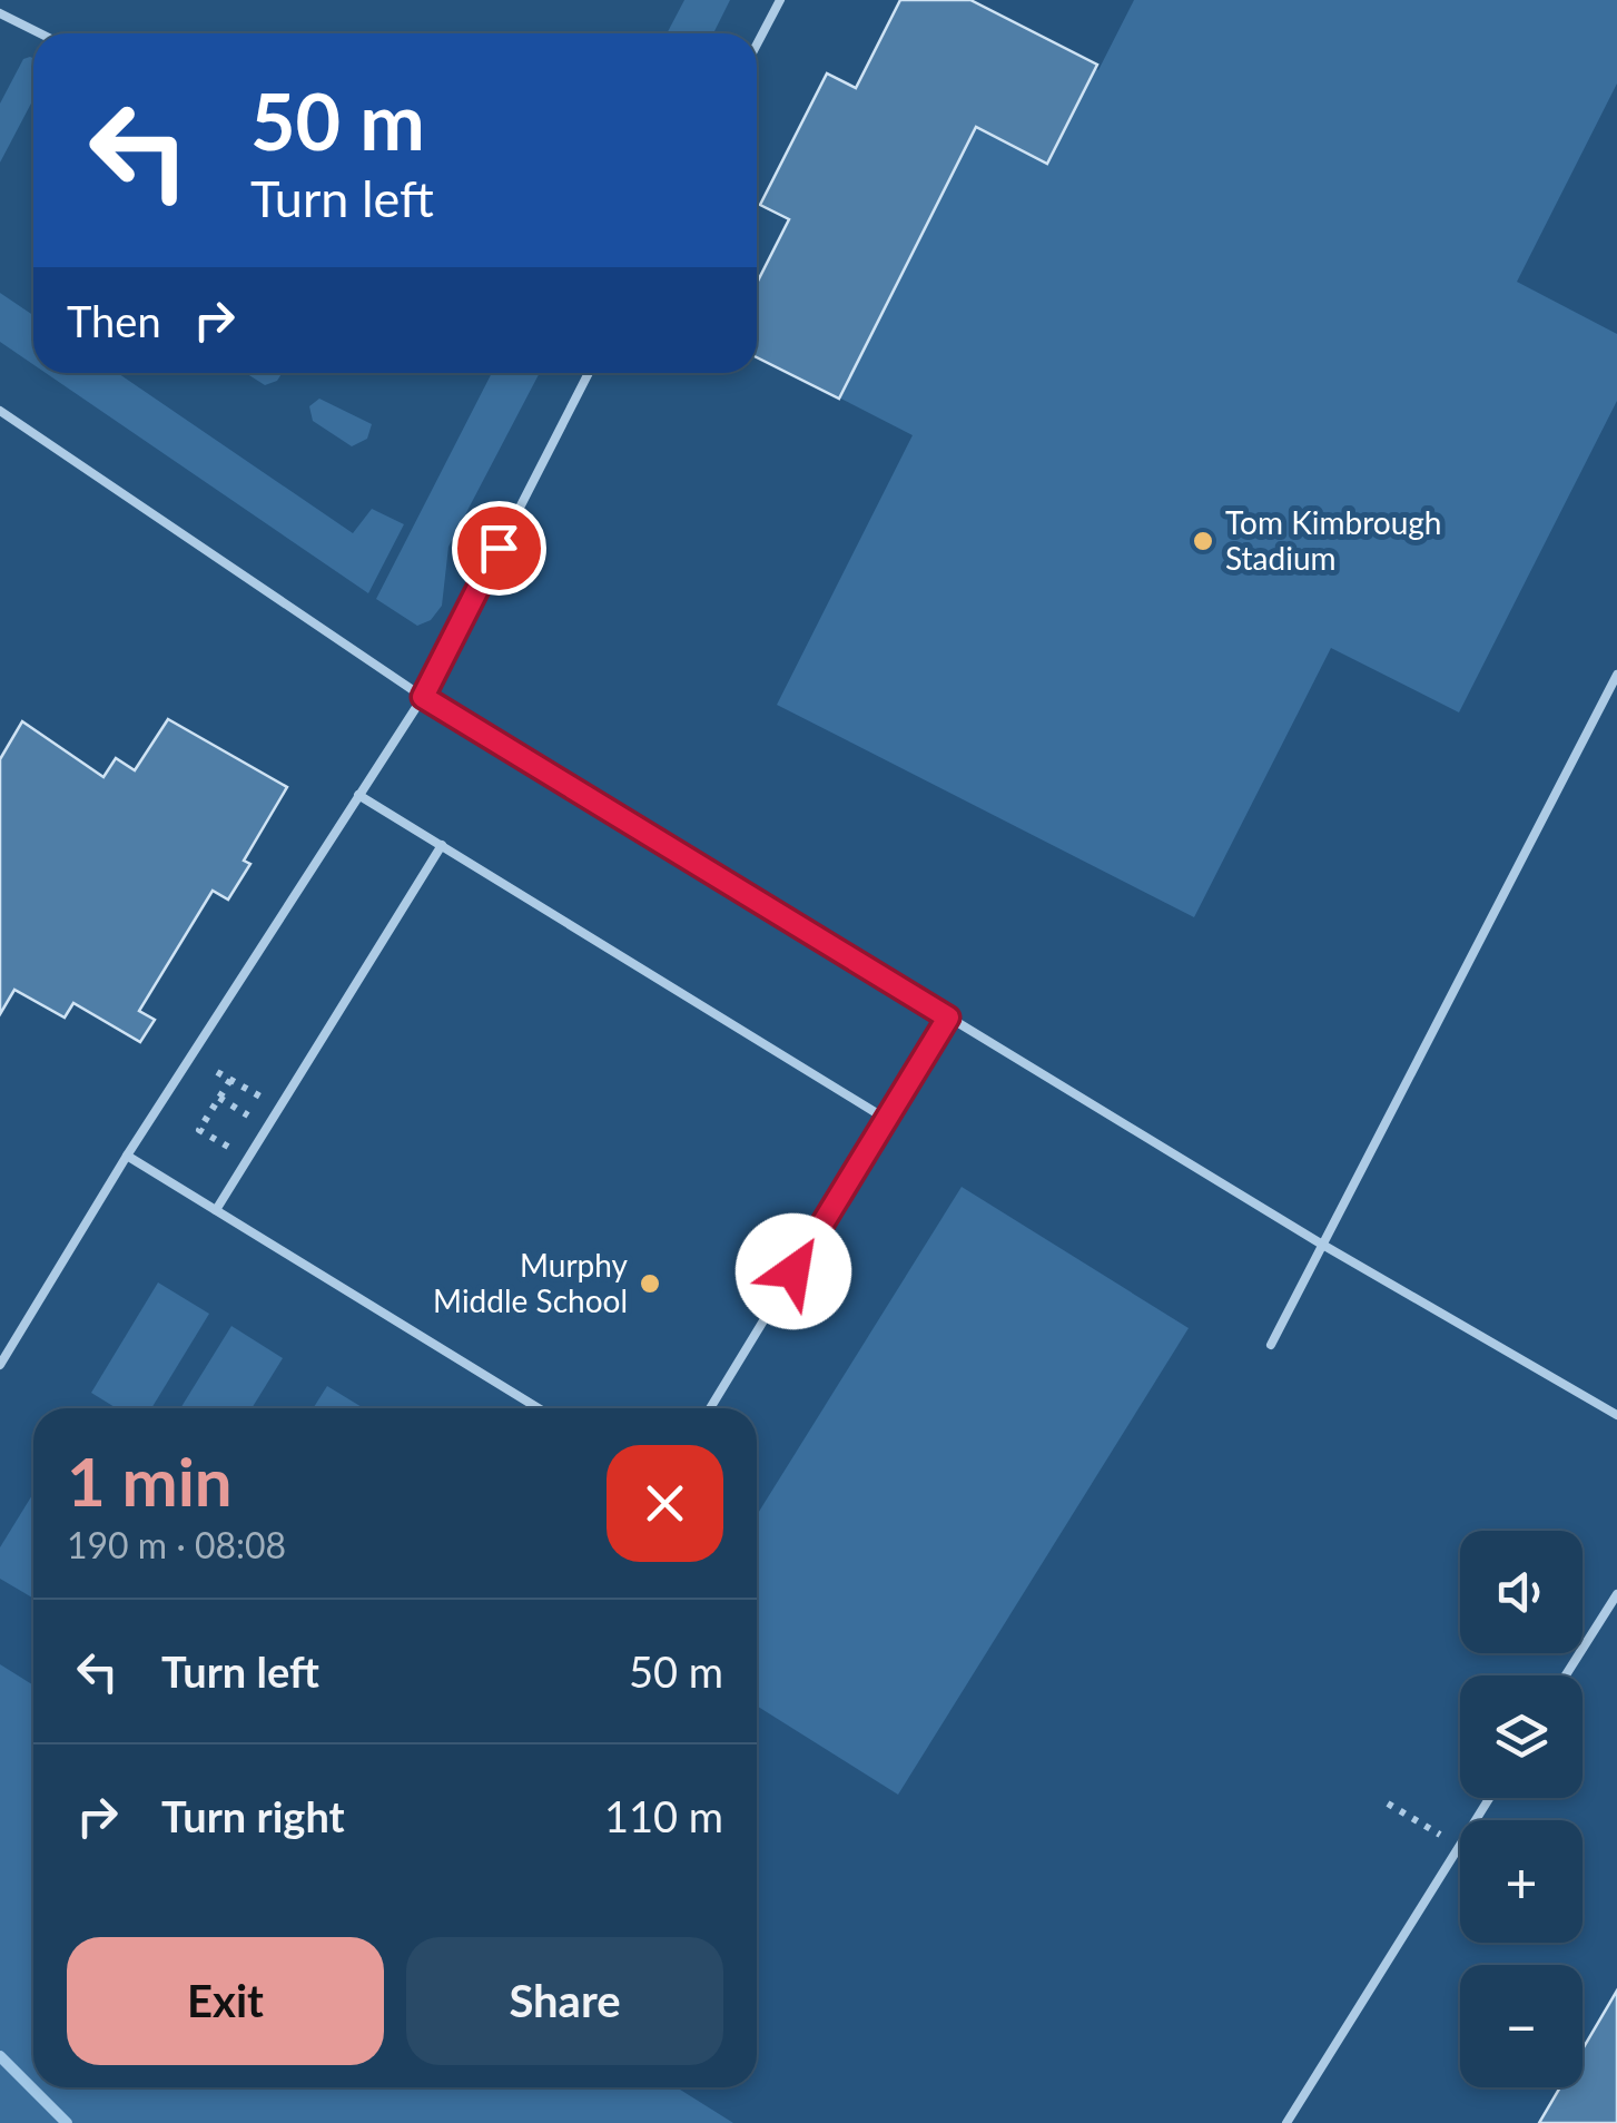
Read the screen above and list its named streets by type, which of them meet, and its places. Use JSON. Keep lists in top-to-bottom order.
{
  "places": ["Tom Kimbrough Stadium", "Murphy Middle School"],
  "page": {
    "turn": ["50 m", "Turn left"],
    "then": "Then",
    "heading": ["1 min", "190 m · 08:08"],
    "map_buttons": ["+", "−"],
    "list": [
      {
        "name": "Turn left",
        "value": "50 m"
      },
      {
        "name": "Turn right",
        "value": "110 m"
      }
    ],
    "buttons": ["Exit", "Share"]
  }
}
